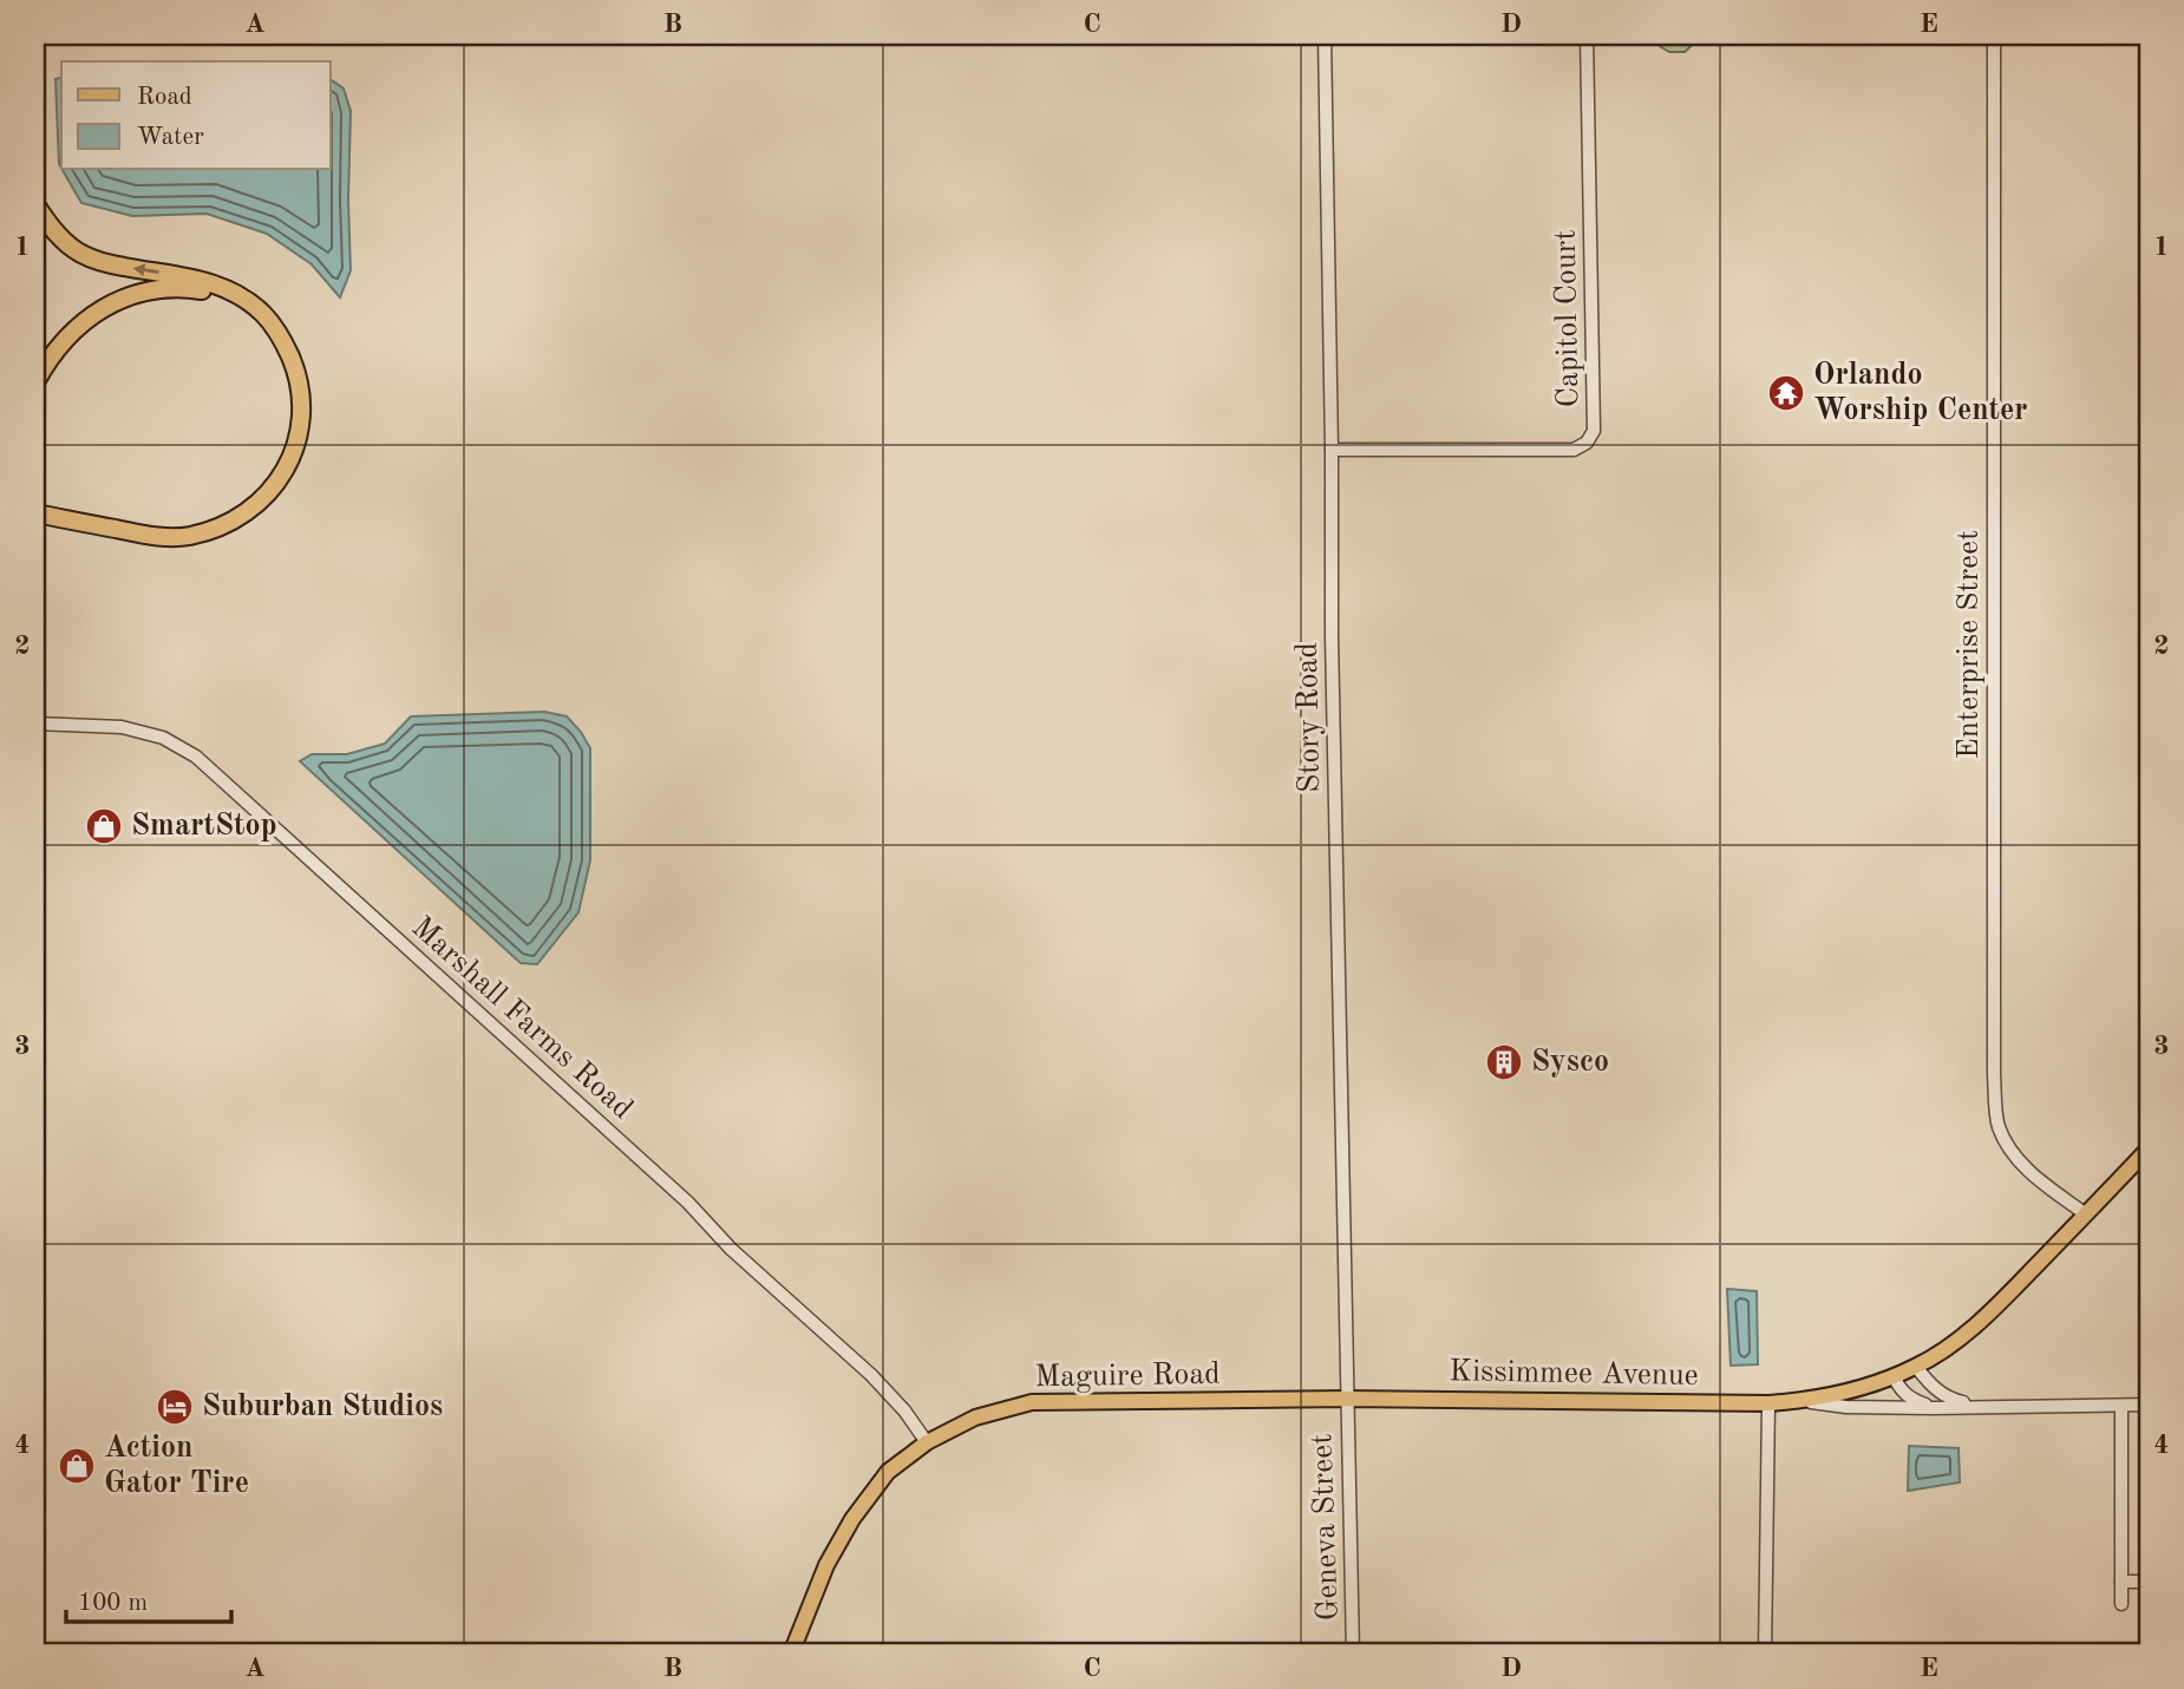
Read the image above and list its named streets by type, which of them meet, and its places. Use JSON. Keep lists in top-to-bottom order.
{
  "streets": {
    "main road": ["Kissimmee Avenue", "Maguire Road"],
    "street": [
      "Capitol Court",
      "Enterprise Street",
      "Story Road",
      "Marshall Farms Road",
      "Geneva Street"
    ]
  },
  "crossings": [
    ["Capitol Court", "Story Road"],
    ["Story Road", "Kissimmee Avenue"],
    ["Story Road", "Maguire Road"],
    ["Story Road", "Geneva Street"],
    ["Marshall Farms Road", "Maguire Road"],
    ["Kissimmee Avenue", "Maguire Road"],
    ["Kissimmee Avenue", "Geneva Street"],
    ["Maguire Road", "Geneva Street"]
  ],
  "places": {
    "temple": ["Orlando Worship Center"],
    "shop": ["SmartStop", "Action Gator Tire"],
    "building": ["Sysco"],
    "hotel": ["Suburban Studios"]
  },
  "legend": ["Road", "Water"],
  "scale_bar": "100 m",
  "grid": {
    "columns": [
      "A",
      "B",
      "C",
      "D",
      "E"
    ],
    "rows": [
      "1",
      "2",
      "3",
      "4"
    ]
  }
}
